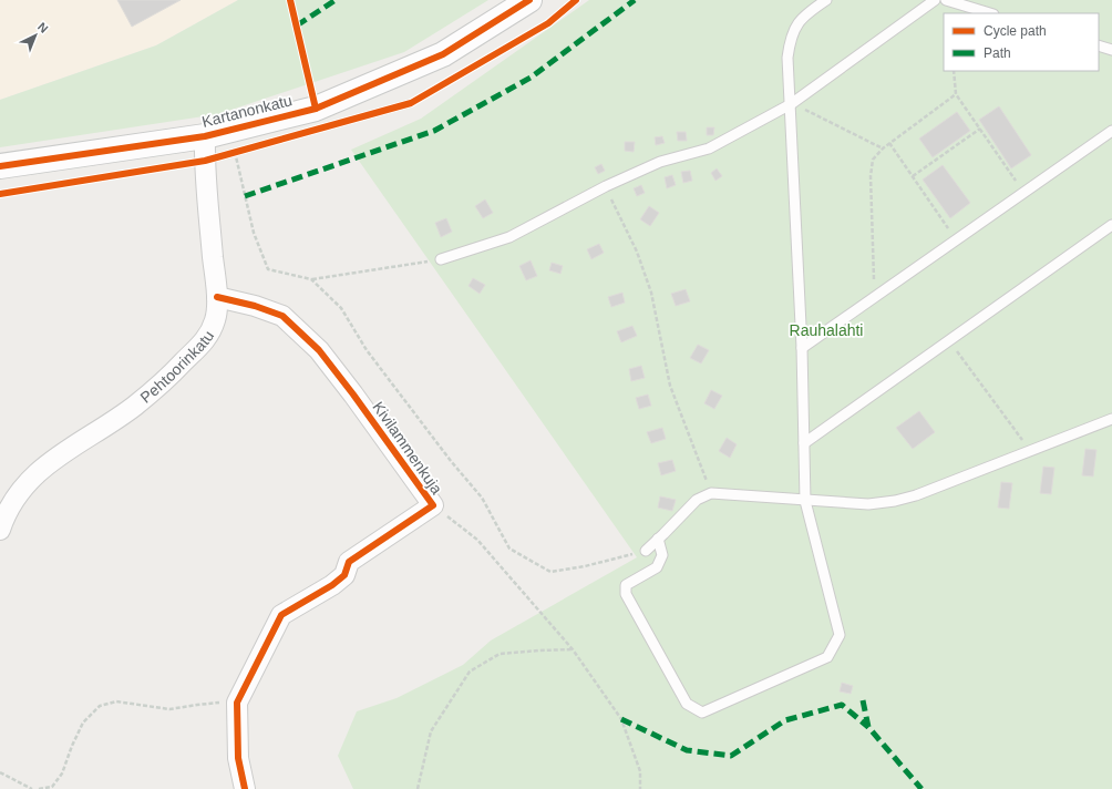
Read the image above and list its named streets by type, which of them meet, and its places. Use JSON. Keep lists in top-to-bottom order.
{
  "streets": {
    "street": ["Kartanonkatu", "Pehtoorinkatu", "Kivilammenkuja"]
  },
  "crossings": [
    ["Kartanonkatu", "Pehtoorinkatu"],
    ["Pehtoorinkatu", "Kivilammenkuja"]
  ],
  "parks": ["Rauhalahti"],
  "legend": ["Cycle path", "Path"],
  "north": "top right"
}
